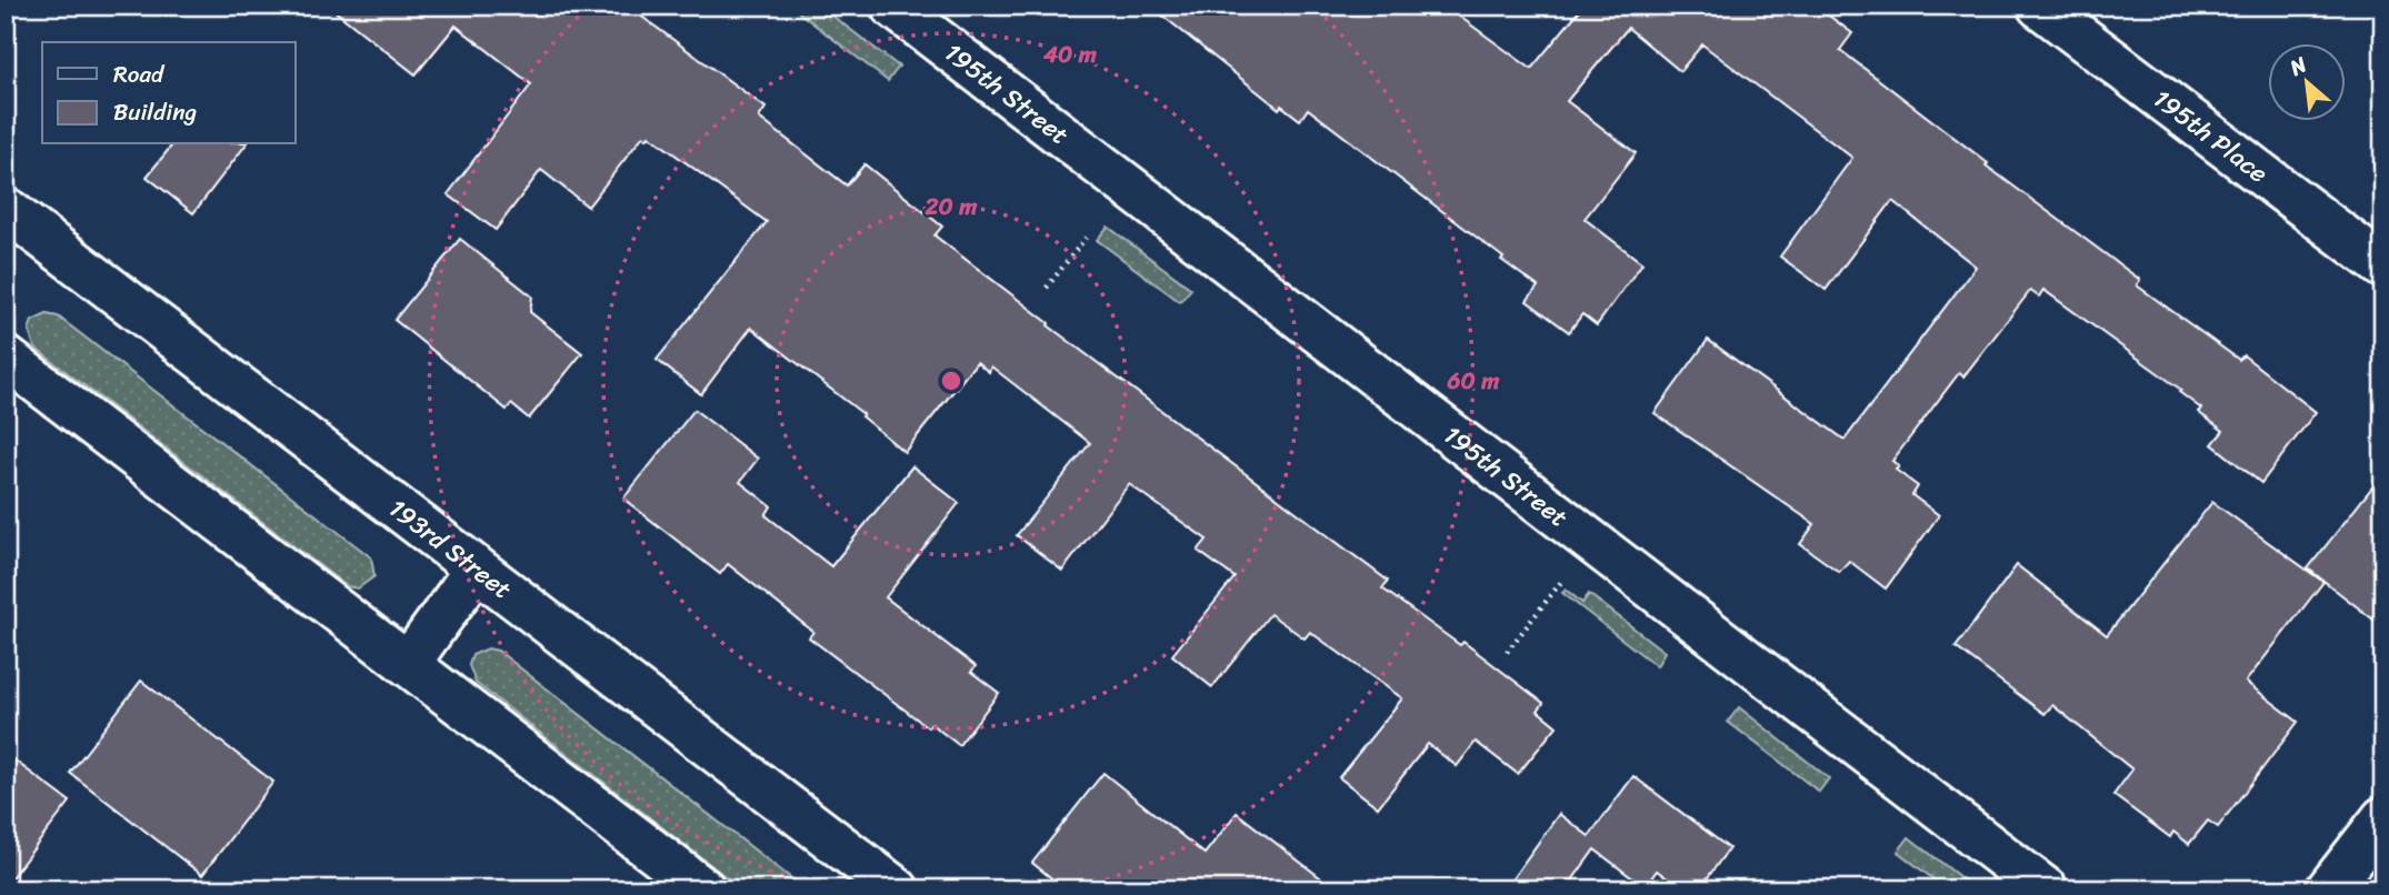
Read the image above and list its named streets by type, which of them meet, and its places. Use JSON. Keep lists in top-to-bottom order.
{
  "streets": {
    "street": ["195th Street", "195th Place", "193rd Street"]
  },
  "legend": ["Road", "Building"],
  "north": "top left",
  "rings": ["40 m", "20 m", "60 m"]
}
